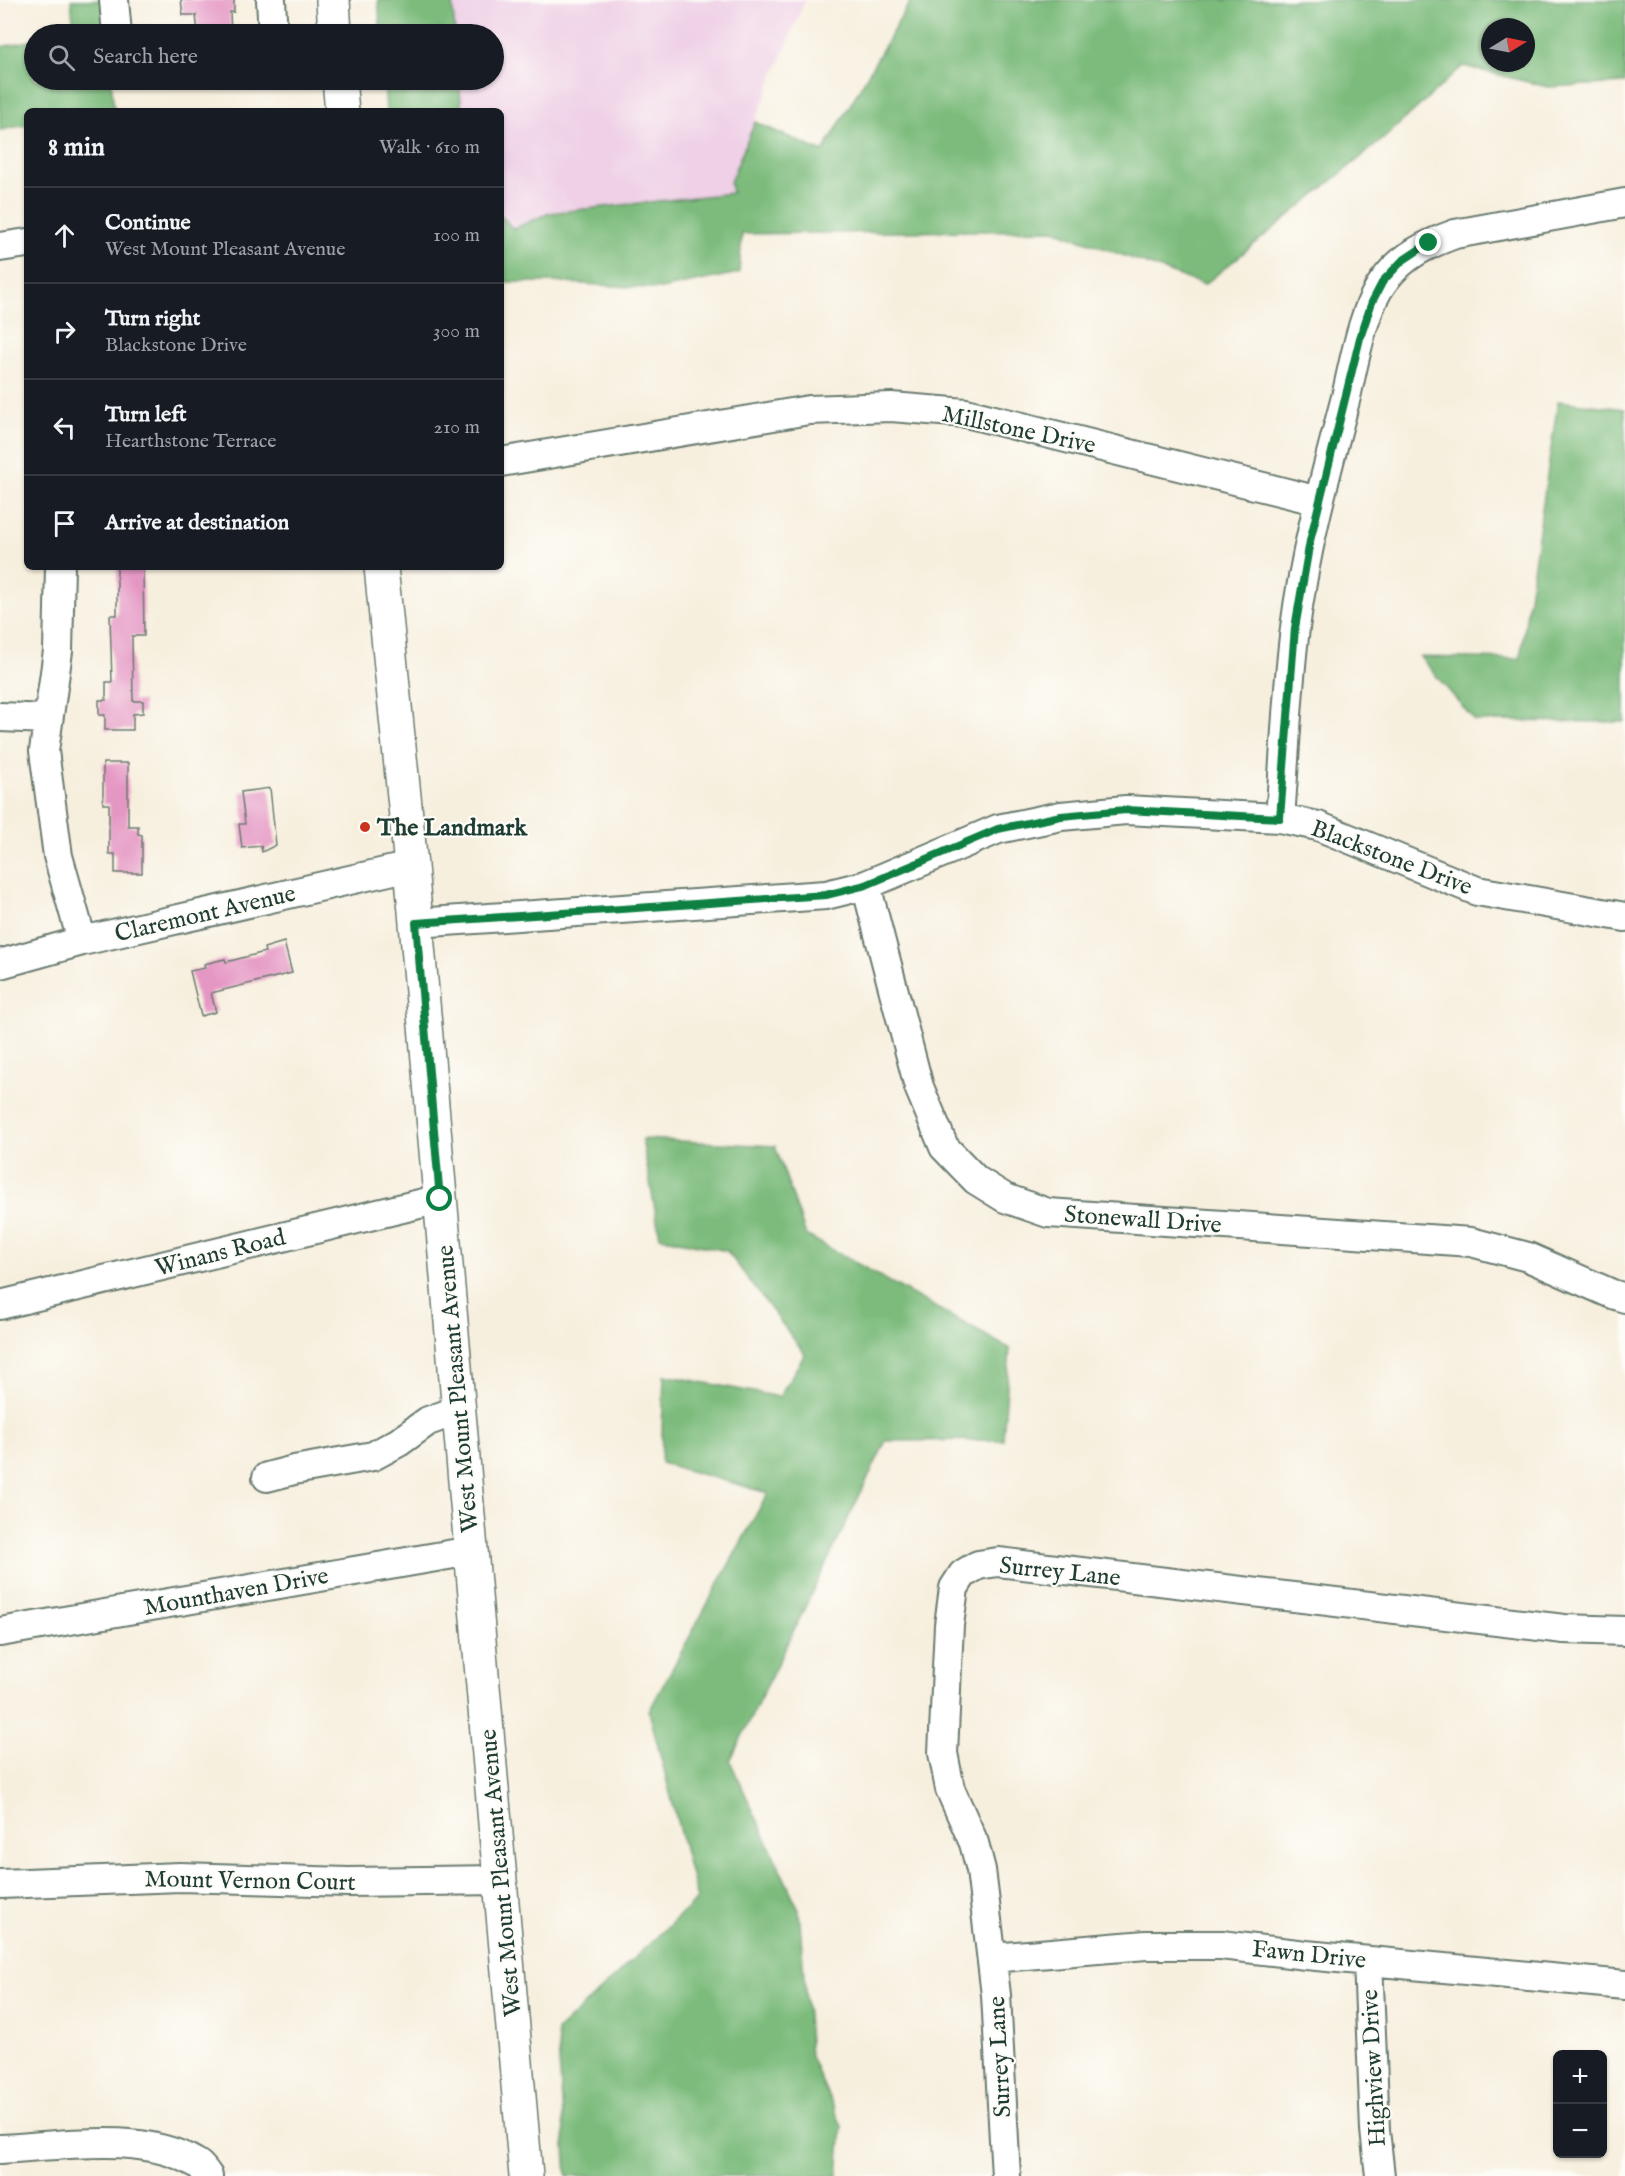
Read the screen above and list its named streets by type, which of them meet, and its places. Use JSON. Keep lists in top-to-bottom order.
{
  "streets": {
    "main road": ["West Mount Pleasant Avenue"],
    "street": [
      "Millstone Drive",
      "Blackstone Drive",
      "Claremont Avenue",
      "Stonewall Drive",
      "Winans Road",
      "Surrey Lane",
      "Mounthaven Drive",
      "Mount Vernon Court",
      "Fawn Drive",
      "Highview Drive"
    ]
  },
  "crossings": [
    ["Blackstone Drive", "Stonewall Drive"],
    ["Blackstone Drive", "West Mount Pleasant Avenue"],
    ["Claremont Avenue", "West Mount Pleasant Avenue"],
    ["Winans Road", "West Mount Pleasant Avenue"],
    ["West Mount Pleasant Avenue", "Mounthaven Drive"],
    ["West Mount Pleasant Avenue", "Mount Vernon Court"],
    ["Surrey Lane", "Fawn Drive"],
    ["Fawn Drive", "Highview Drive"]
  ],
  "places": ["The Landmark"],
  "north": "right",
  "page": {
    "search": "Search here",
    "heading": ["8 min", "Walk · 610 m"],
    "list": [
      ["Continue", "West Mount Pleasant Avenue", "100 m"],
      ["Turn right", "Blackstone Drive", "300 m"],
      ["Turn left", "Hearthstone Terrace", "210 m"],
      "Arrive at destination"
    ],
    "map_buttons": ["+", "−"]
  }
}
